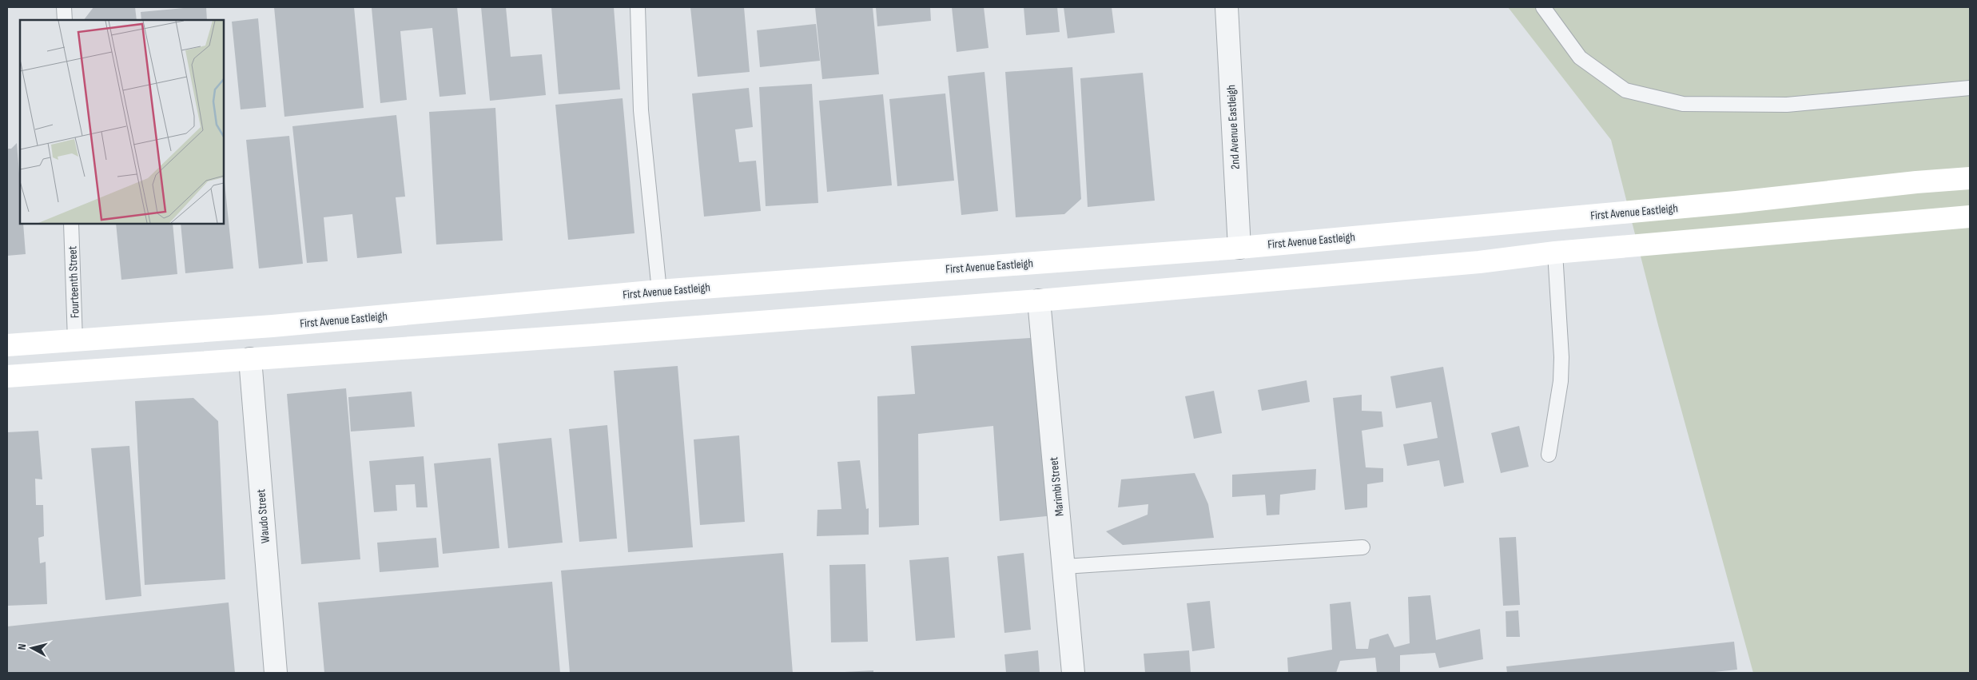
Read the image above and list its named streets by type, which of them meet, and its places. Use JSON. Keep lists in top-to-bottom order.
{
  "streets": {
    "main road": ["First Avenue Eastleigh"],
    "street": ["2nd Avenue Eastleigh", "Marimbi Street", "Waudo Street"],
    "lane": ["Fourteenth Street"]
  },
  "crossings": [
    ["2nd Avenue Eastleigh", "First Avenue Eastleigh"],
    ["First Avenue Eastleigh", "Fourteenth Street"]
  ],
  "north": "left"
}
